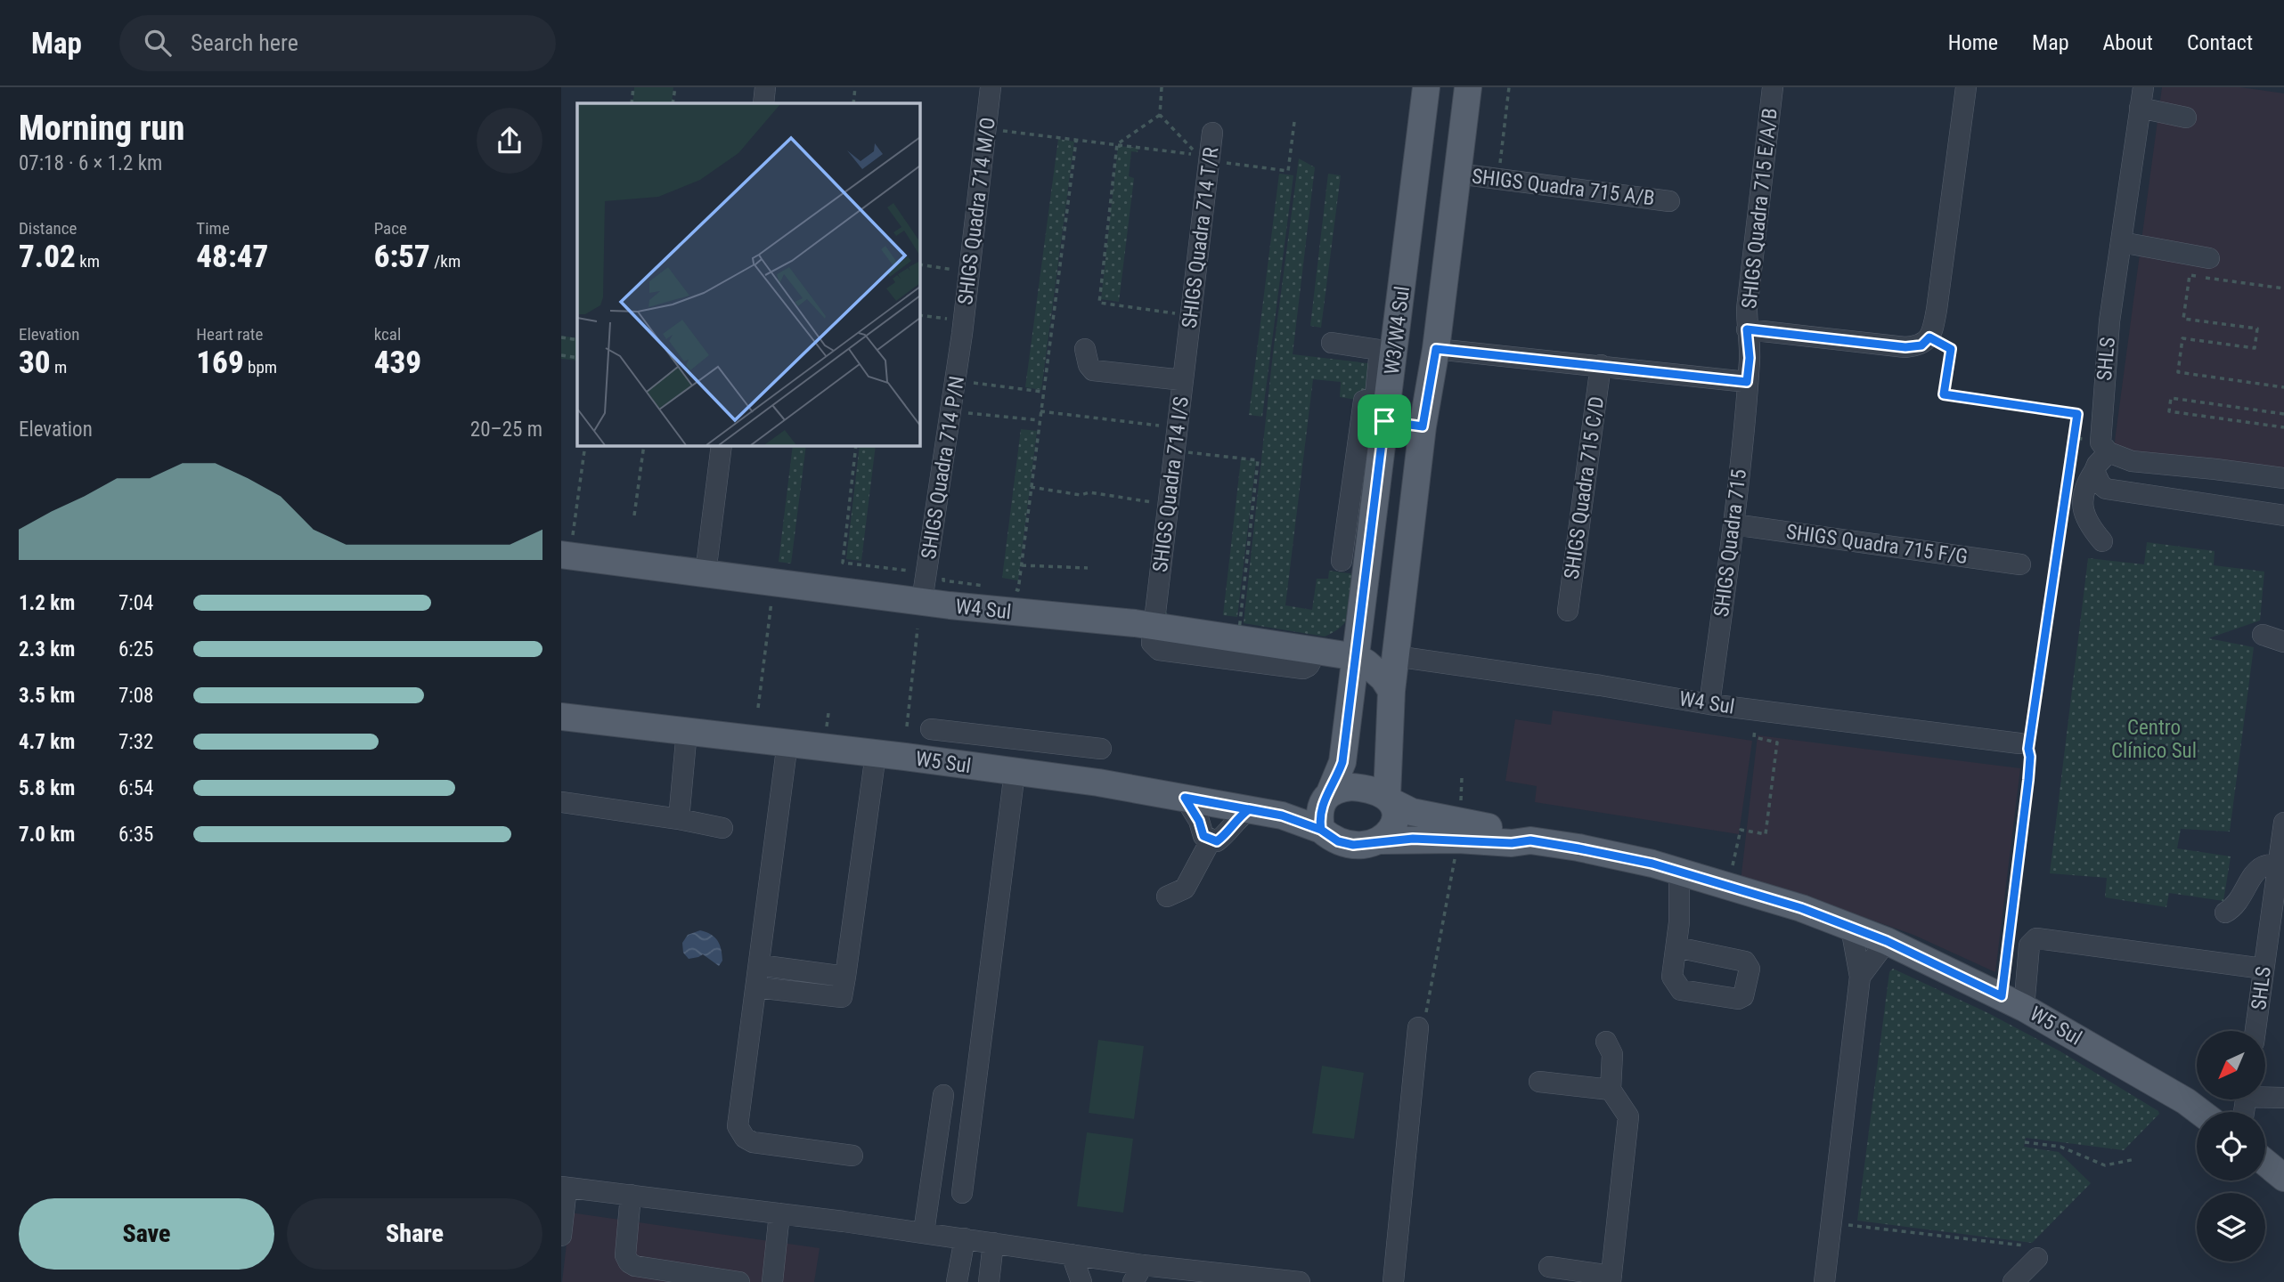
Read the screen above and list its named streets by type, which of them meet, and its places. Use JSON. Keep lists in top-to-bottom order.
{
  "streets": {
    "main road": ["W3/W4 Sul", "W4 Sul", "W5 Sul"],
    "street": [
      "SHIGS Quadra 715 A/B",
      "SHIGS Quadra 715 E/A/B",
      "SHIGS Quadra 714 M/O",
      "SHIGS Quadra 714 T/R",
      "SHLS",
      "SHIGS Quadra 714 P/N",
      "SHIGS Quadra 714 I/S",
      "SHIGS Quadra 715 C/D",
      "SHIGS Quadra 715",
      "SHIGS Quadra 715 F/G"
    ]
  },
  "crossings": [
    ["SHIGS Quadra 715 A/B", "W3/W4 Sul"],
    ["SHIGS Quadra 715 E/A/B", "SHIGS Quadra 715"],
    ["SHIGS Quadra 714 M/O", "SHIGS Quadra 714 P/N"],
    ["SHIGS Quadra 714 T/R", "SHIGS Quadra 714 I/S"],
    ["W3/W4 Sul", "W4 Sul"],
    ["W3/W4 Sul", "W5 Sul"],
    ["SHIGS Quadra 714 P/N", "W4 Sul"],
    ["SHIGS Quadra 714 I/S", "W4 Sul"],
    ["SHIGS Quadra 715", "SHIGS Quadra 715 F/G"],
    ["SHIGS Quadra 715", "W4 Sul"]
  ],
  "parks": ["Centro Clínico Sul"],
  "north": "bottom left",
  "page": {
    "header": "Map",
    "search": "Search here",
    "nav": [
      "Home",
      "Map",
      "About",
      "Contact"
    ],
    "heading": ["Morning run", "07:18 · 6 × 1.2 km"],
    "stats": [
      ["Distance", "7.02 km"],
      ["Time", "48:47"],
      ["Pace", "6:57 /km"],
      ["Elevation", "30 m"],
      ["Heart rate", "169 bpm"],
      ["kcal", "439"]
    ],
    "chart": ["Elevation", "20–25 m"],
    "list": [
      {
        "name": "1.2 km",
        "note": "7:04"
      },
      {
        "name": "2.3 km",
        "note": "6:25"
      },
      {
        "name": "3.5 km",
        "note": "7:08"
      },
      {
        "name": "4.7 km",
        "note": "7:32"
      },
      {
        "name": "5.8 km",
        "note": "6:54"
      },
      {
        "name": "7.0 km",
        "note": "6:35"
      }
    ],
    "buttons": ["Save", "Share"]
  }
}
